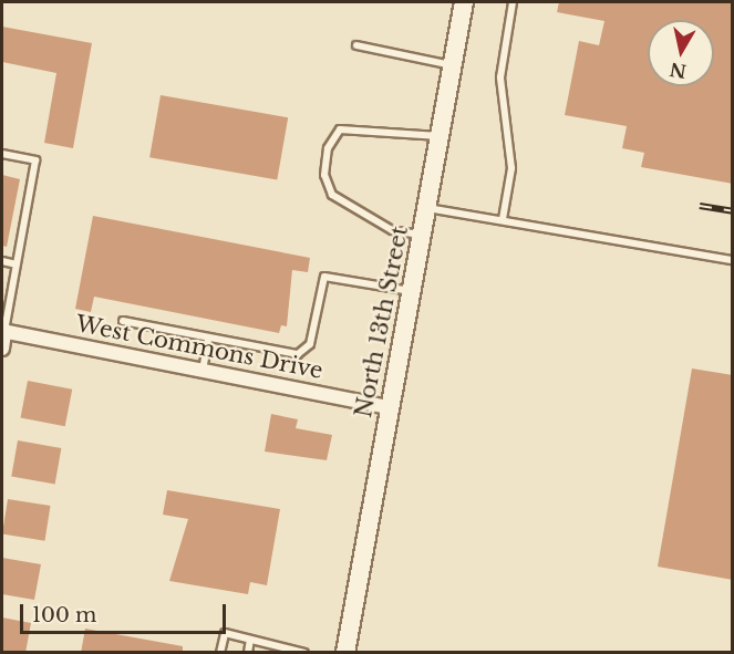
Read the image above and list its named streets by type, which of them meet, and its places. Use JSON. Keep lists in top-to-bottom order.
{
  "streets": {
    "main road": ["North 13th Street"],
    "street": ["West Commons Drive"]
  },
  "crossings": [
    ["North 13th Street", "West Commons Drive"]
  ],
  "scale_bar": "100 m",
  "north": "bottom"
}
